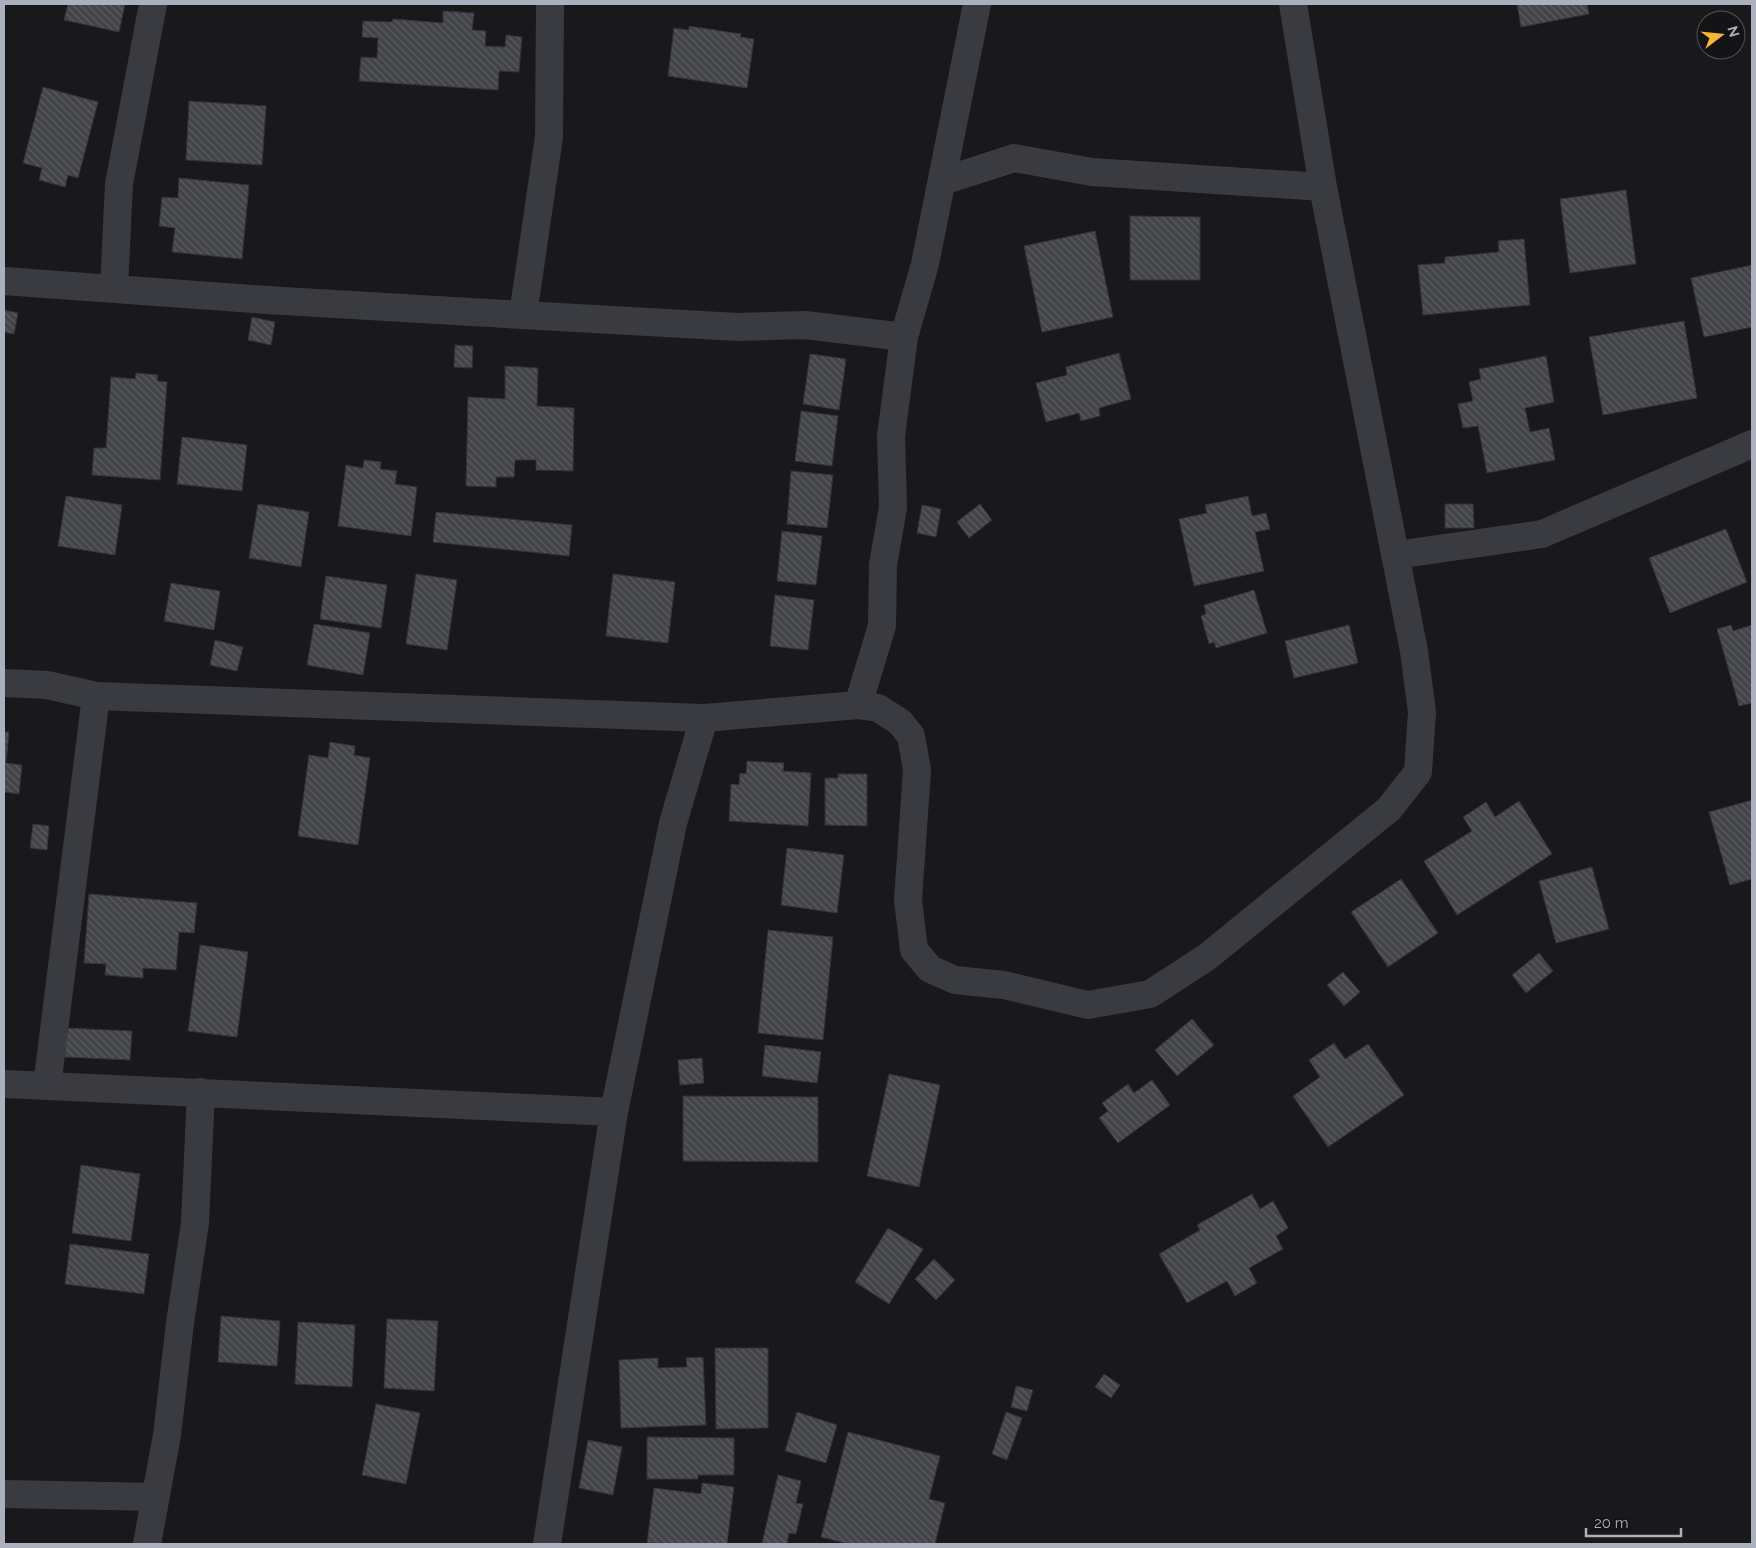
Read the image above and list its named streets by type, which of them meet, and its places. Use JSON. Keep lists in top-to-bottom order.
{
  "scale_bar": "20 m",
  "north": "right"
}
